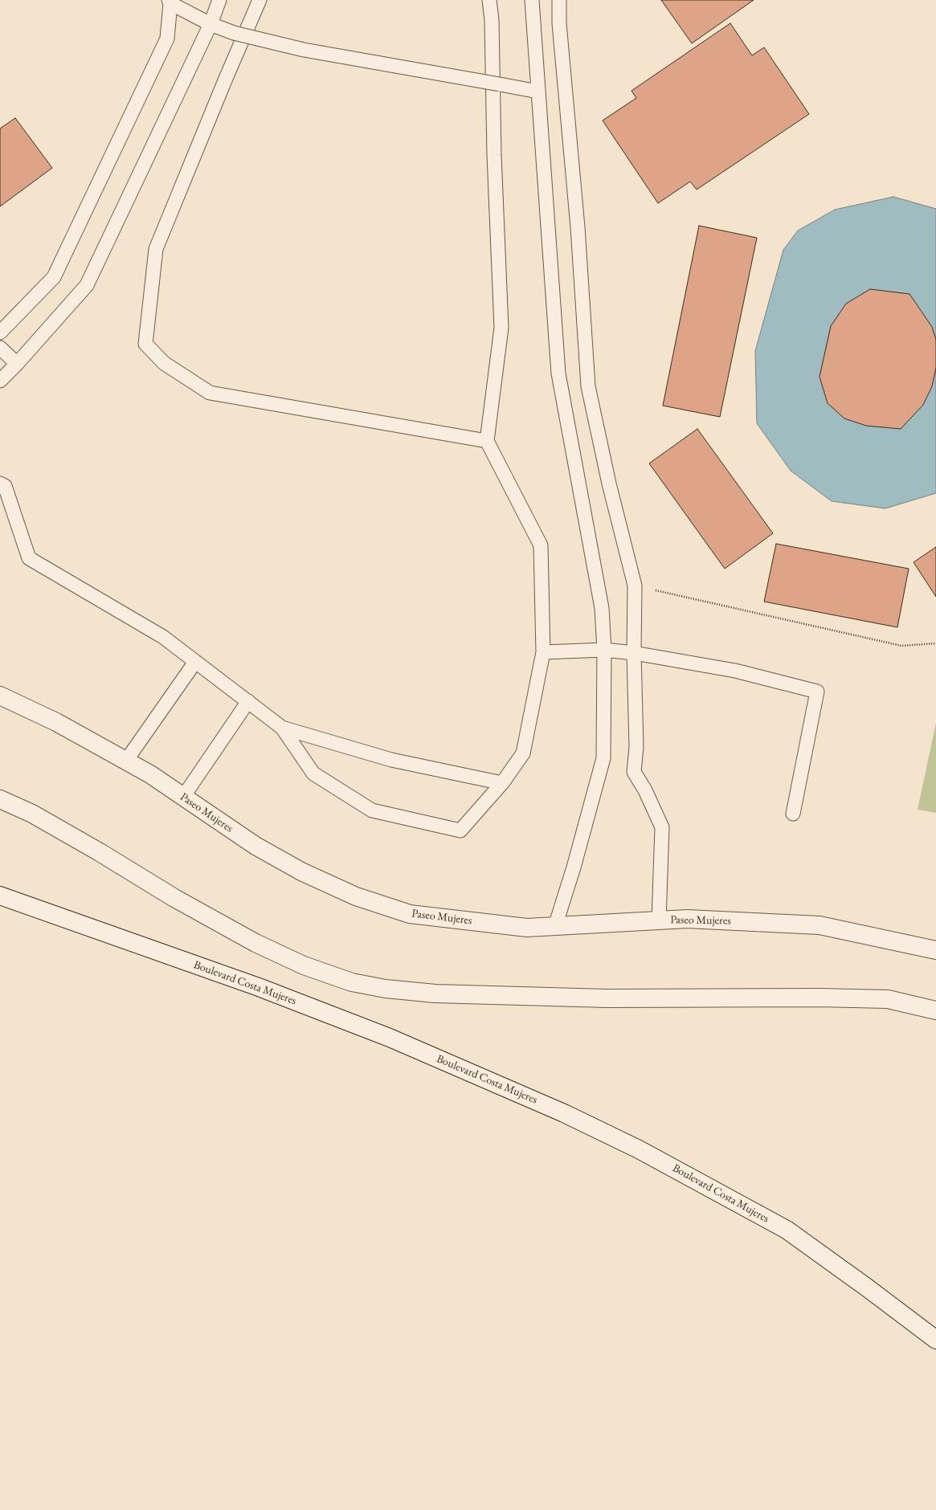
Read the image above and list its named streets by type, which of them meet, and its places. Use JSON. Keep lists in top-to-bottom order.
{
  "streets": {
    "street": ["Paseo Mujeres", "Boulevard Costa Mujeres"]
  }
}
